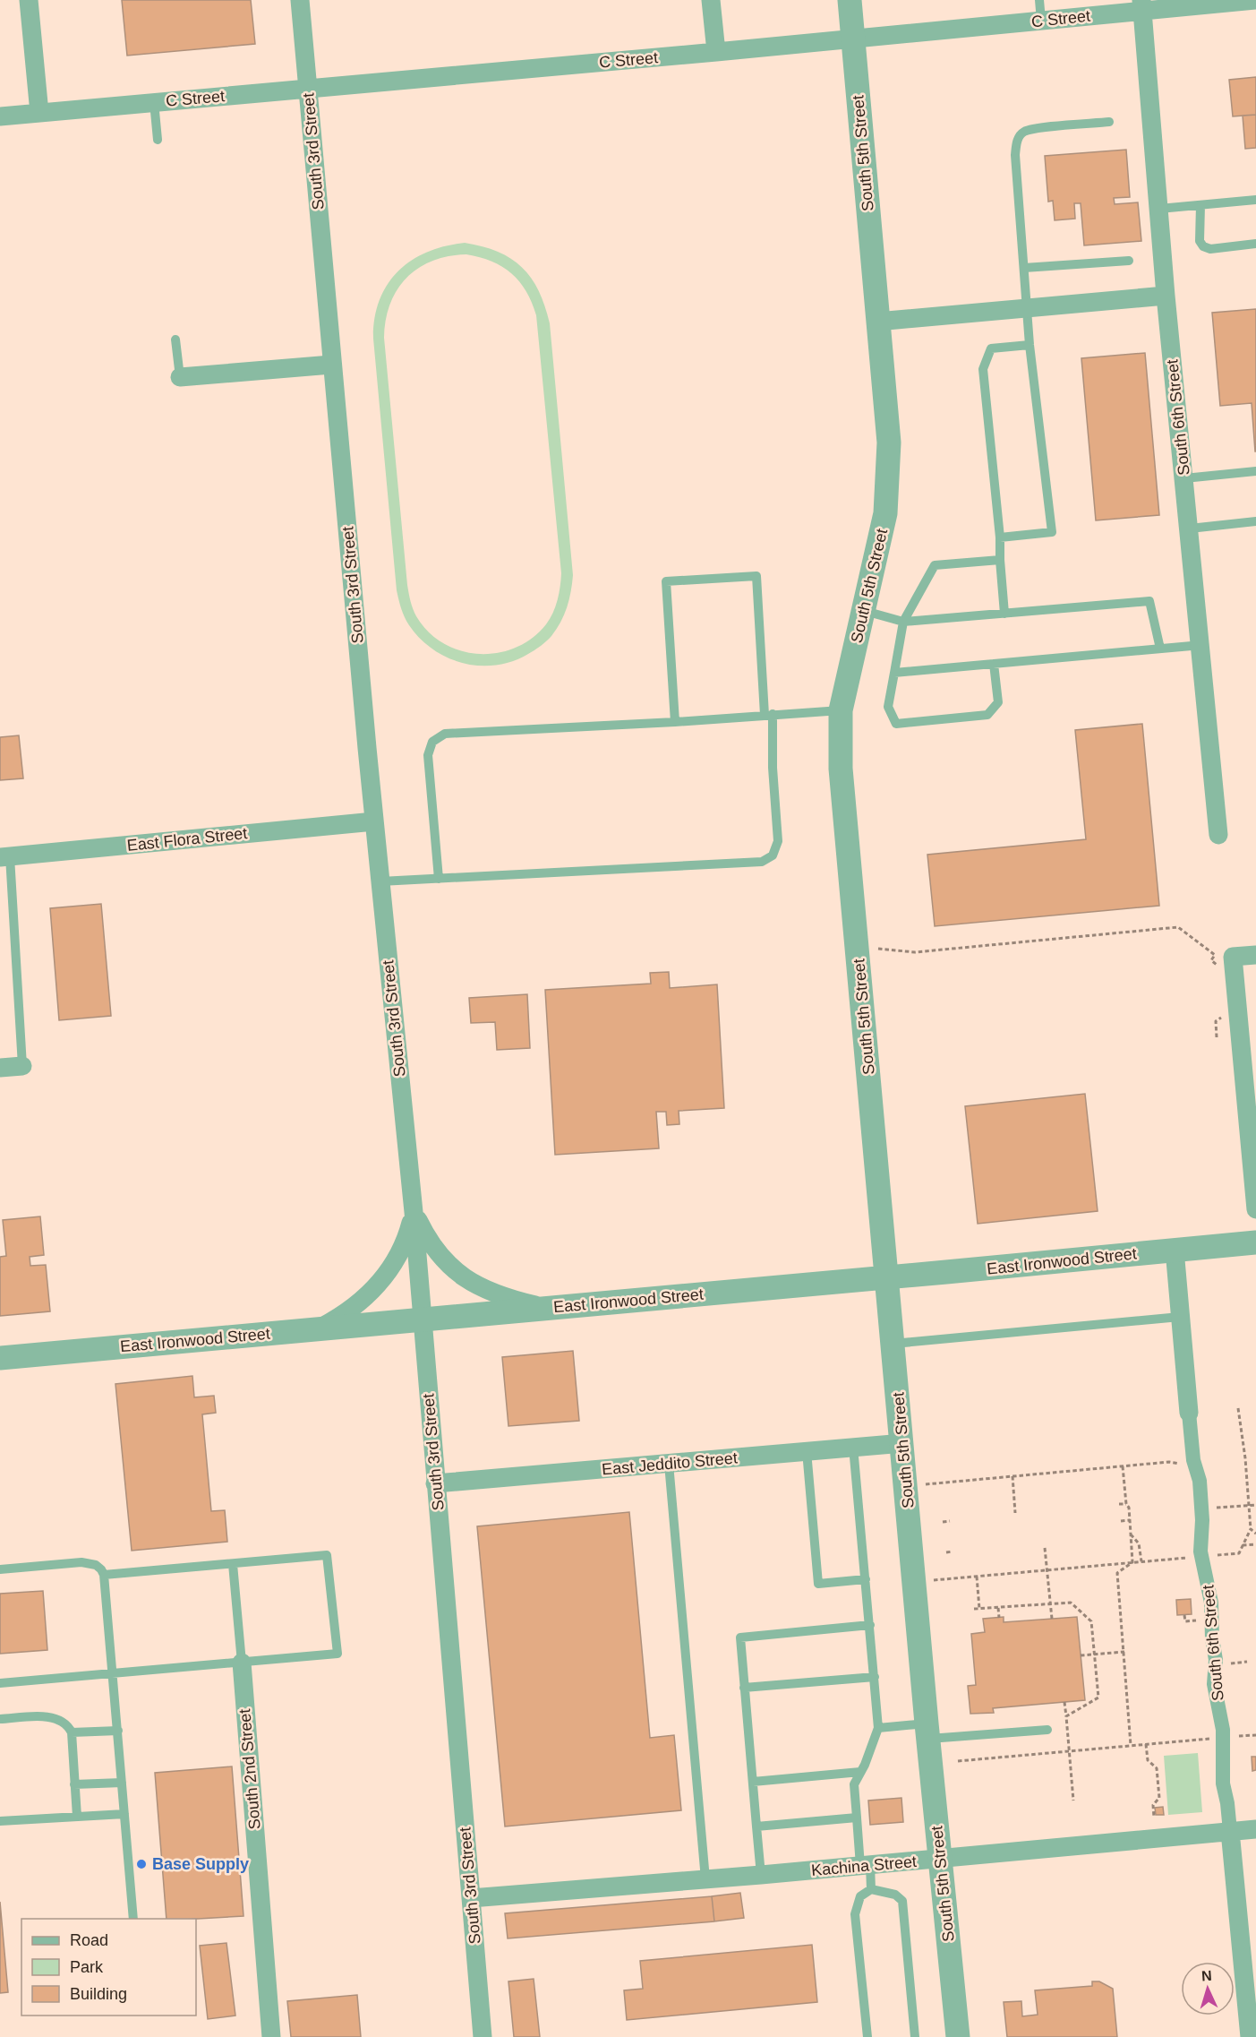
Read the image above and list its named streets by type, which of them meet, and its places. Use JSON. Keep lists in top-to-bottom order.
{
  "streets": {
    "street": [
      "C Street",
      "South 3rd Street",
      "South 5th Street",
      "South 6th Street",
      "East Flora Street",
      "East Ironwood Street",
      "East Jeddito Street",
      "South 2nd Street",
      "Kachina Street"
    ]
  },
  "crossings": [
    ["C Street", "South 3rd Street"],
    ["C Street", "South 5th Street"],
    ["C Street", "South 6th Street"],
    ["South 3rd Street", "East Flora Street"],
    ["South 3rd Street", "East Ironwood Street"],
    ["South 3rd Street", "East Jeddito Street"],
    ["South 3rd Street", "Kachina Street"],
    ["South 5th Street", "East Ironwood Street"],
    ["South 5th Street", "East Jeddito Street"],
    ["South 5th Street", "Kachina Street"],
    ["South 6th Street", "East Ironwood Street"],
    ["South 6th Street", "Kachina Street"]
  ],
  "places": ["Base Supply"],
  "legend": ["Road", "Park", "Building"],
  "north": "top"
}
